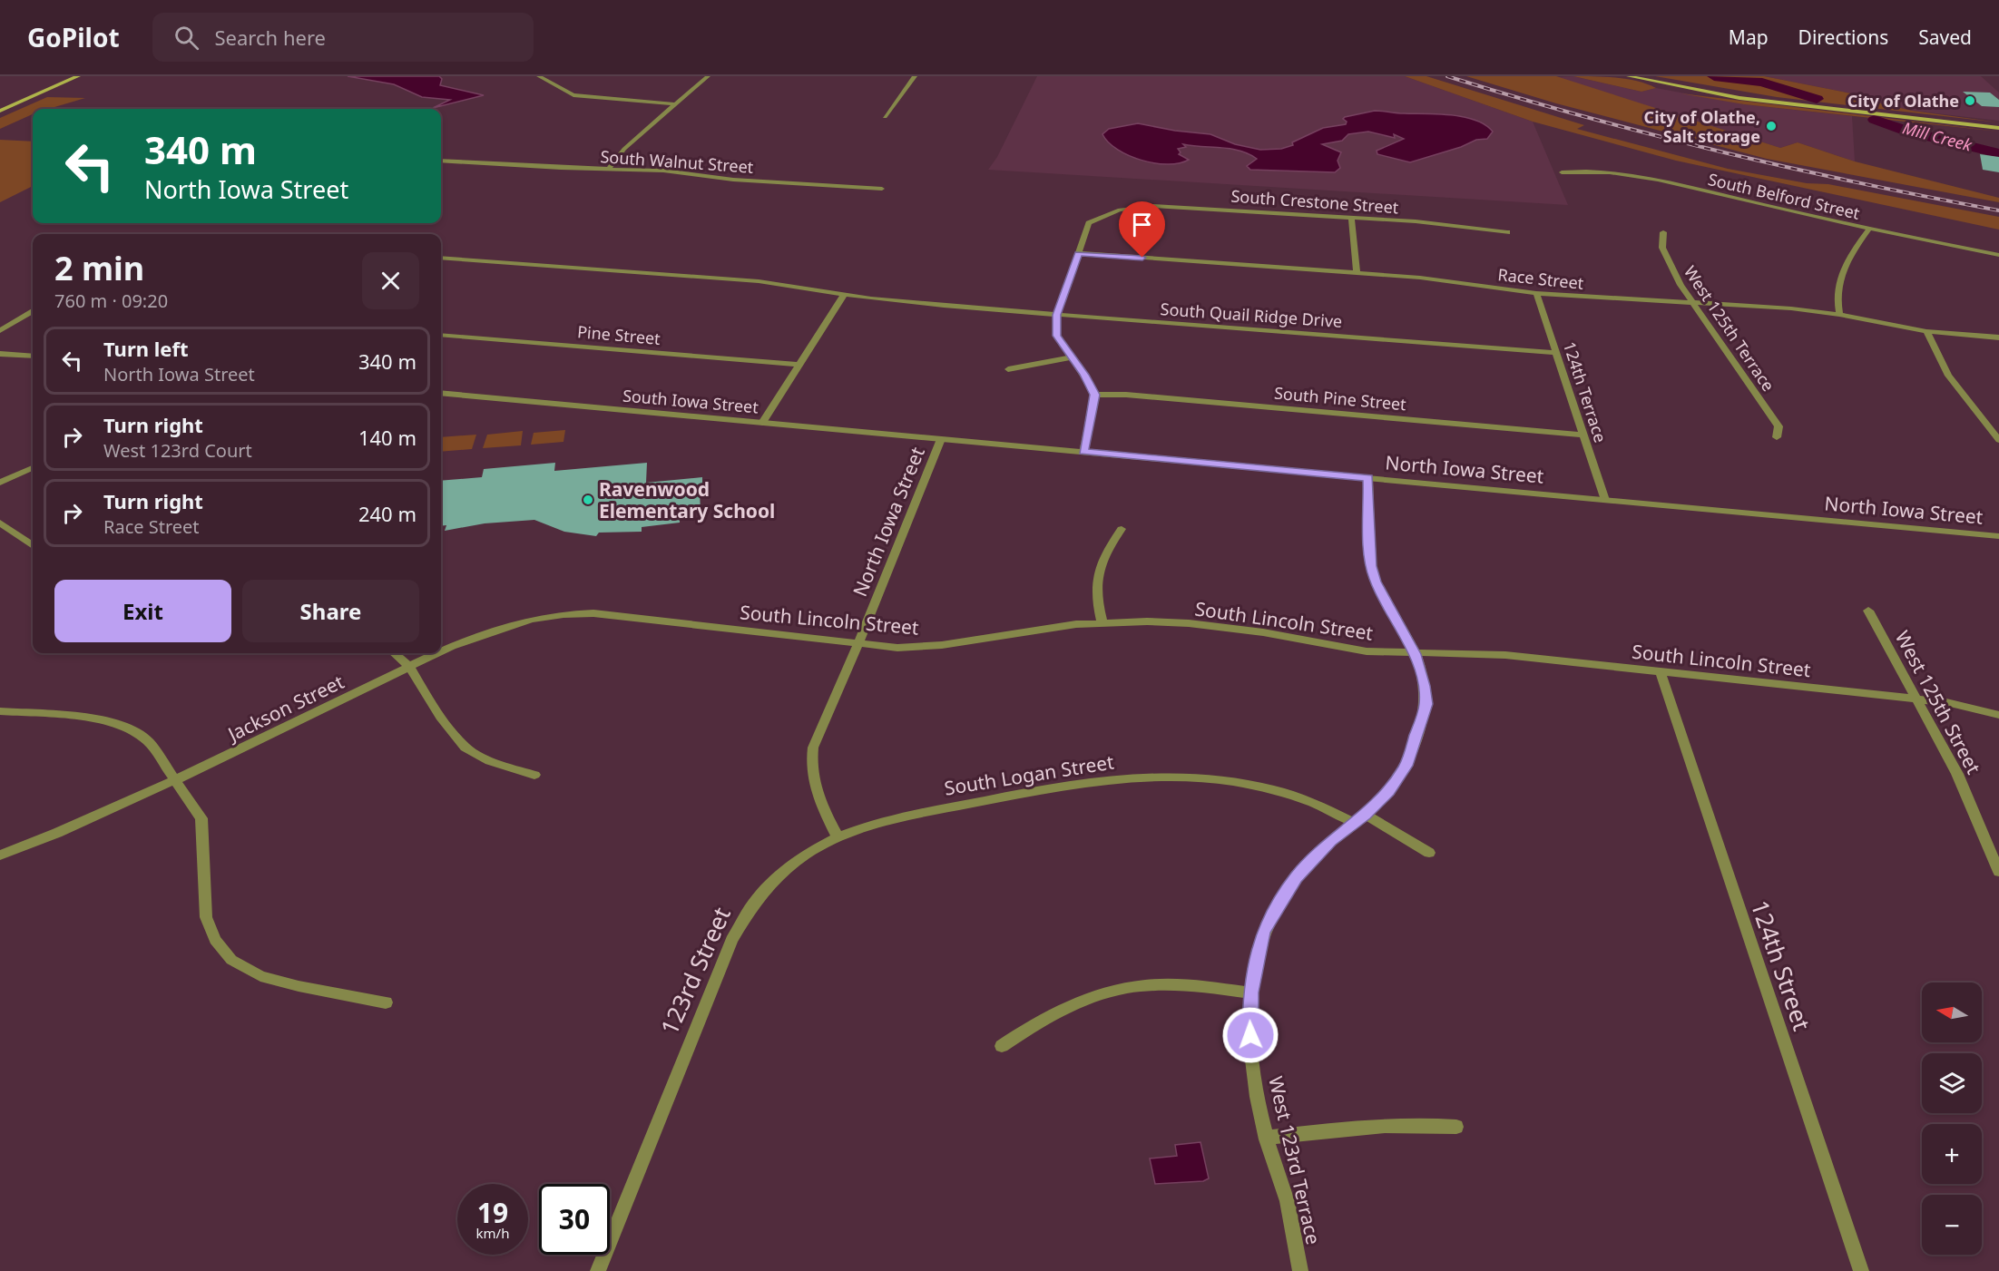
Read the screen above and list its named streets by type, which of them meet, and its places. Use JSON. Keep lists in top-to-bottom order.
{
  "streets": {
    "street": [
      "South Walnut Street",
      "South Belford Street",
      "South Crestone Street",
      "Race Street",
      "South Quail Ridge Drive",
      "West 125th Terrace",
      "Pine Street",
      "124th Terrace",
      "South Pine Street",
      "South Iowa Street",
      "North Iowa Street",
      "South Lincoln Street",
      "West 125th Street",
      "Jackson Street",
      "South Logan Street",
      "124th Street",
      "123rd Street",
      "West 123rd Terrace"
    ]
  },
  "crossings": [
    ["South Crestone Street", "Race Street"],
    ["South Crestone Street", "South Quail Ridge Drive"],
    ["Race Street", "West 125th Terrace"],
    ["Race Street", "124th Terrace"],
    ["South Quail Ridge Drive", "124th Terrace"],
    ["124th Terrace", "South Pine Street"],
    ["124th Terrace", "North Iowa Street"],
    ["South Iowa Street", "North Iowa Street"],
    ["North Iowa Street", "South Lincoln Street"],
    ["North Iowa Street", "South Logan Street"],
    ["North Iowa Street", "123rd Street"],
    ["North Iowa Street", "West 123rd Terrace"],
    ["South Lincoln Street", "West 125th Street"],
    ["South Lincoln Street", "Jackson Street"],
    ["South Lincoln Street", "124th Street"],
    ["South Lincoln Street", "West 123rd Terrace"],
    ["South Logan Street", "123rd Street"],
    ["South Logan Street", "West 123rd Terrace"]
  ],
  "water": ["Mill Creek"],
  "places": ["City of Olathe", "City of Olathe, Salt storage", "Ravenwood Elementary School"],
  "north": "left",
  "page": {
    "header": "GoPilot",
    "search": "Search here",
    "nav": ["Map", "Directions", "Saved"],
    "turn": ["340 m", "North Iowa Street"],
    "heading": ["2 min", "760 m · 09:20"],
    "list": [
      {
        "name": "Turn left",
        "note": "North Iowa Street",
        "value": "340 m"
      },
      {
        "name": "Turn right",
        "note": "West 123rd Court",
        "value": "140 m"
      },
      {
        "name": "Turn right",
        "note": "Race Street",
        "value": "240 m"
      }
    ],
    "buttons": ["Exit", "Share"],
    "map_buttons": ["+", "−"],
    "speed": "19 km/h",
    "limit": "30"
  }
}
